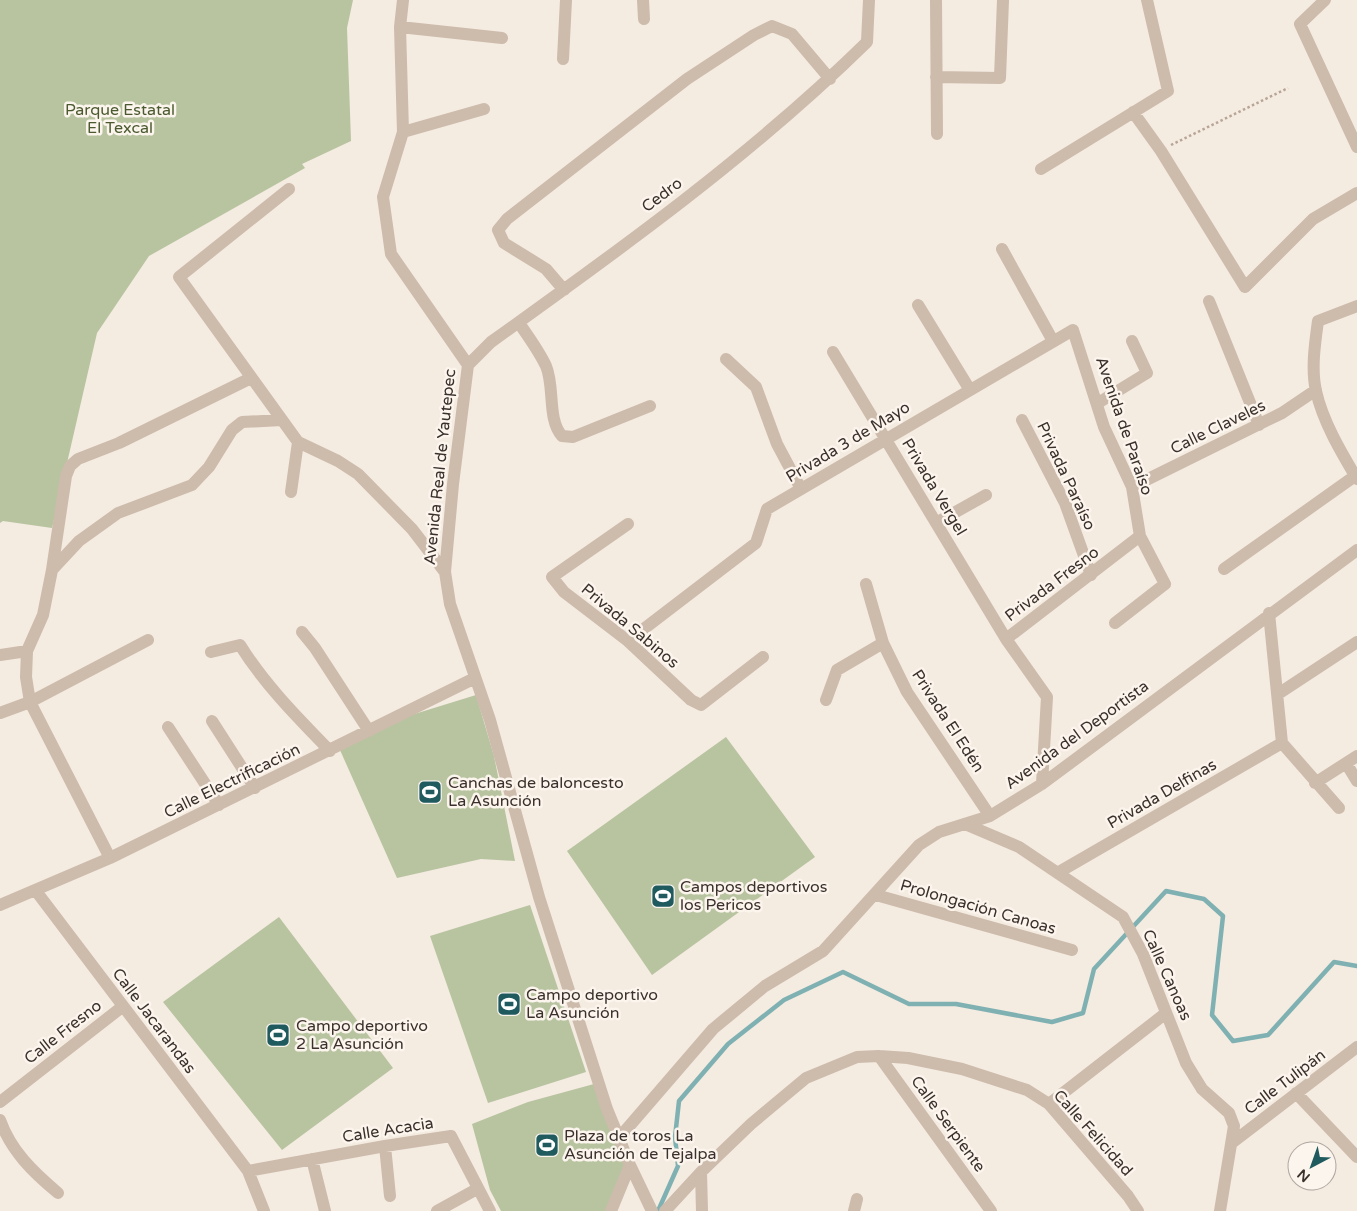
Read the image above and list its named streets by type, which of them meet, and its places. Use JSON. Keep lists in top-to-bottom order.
{
  "streets": {
    "street": [
      "Cedro",
      "Avenida de Paraíso",
      "Calle Claveles",
      "Privada 3 de Mayo",
      "Avenida Real de Yautepec",
      "Privada Paraíso",
      "Privada Vergel",
      "Privada Fresno",
      "Privada Sabinos",
      "Privada El Edén",
      "Avenida del Deportista",
      "Calle Electrificación",
      "Privada Delfinas",
      "Prolongación Canoas",
      "Calle Canoas",
      "Calle Jacarandas",
      "Calle Fresno",
      "Calle Tulipán",
      "Calle Serpiente",
      "Calle Acacia",
      "Calle Felicidad"
    ]
  },
  "crossings": [
    ["Cedro", "Avenida Real de Yautepec"],
    ["Avenida de Paraíso", "Calle Claveles"],
    ["Avenida de Paraíso", "Privada 3 de Mayo"],
    ["Avenida de Paraíso", "Privada Fresno"],
    ["Privada 3 de Mayo", "Privada Vergel"],
    ["Privada 3 de Mayo", "Privada Sabinos"],
    ["Avenida Real de Yautepec", "Avenida del Deportista"],
    ["Avenida Real de Yautepec", "Calle Electrificación"],
    ["Privada Paraíso", "Privada Fresno"],
    ["Privada Vergel", "Privada Fresno"],
    ["Privada Vergel", "Avenida del Deportista"],
    ["Privada El Edén", "Avenida del Deportista"],
    ["Avenida del Deportista", "Prolongación Canoas"],
    ["Avenida del Deportista", "Calle Canoas"],
    ["Calle Electrificación", "Calle Jacarandas"],
    ["Privada Delfinas", "Calle Canoas"],
    ["Calle Canoas", "Calle Tulipán"],
    ["Calle Jacarandas", "Calle Fresno"],
    ["Calle Jacarandas", "Calle Acacia"],
    ["Calle Serpiente", "Calle Felicidad"]
  ],
  "parks": ["Parque Estatal El Texcal"],
  "places": {
    "sports": [
      "Canchas de baloncesto La Asunción",
      "Campos deportivos los Pericos",
      "Campo deportivo La Asunción",
      "Campo deportivo 2 La Asunción",
      "Plaza de toros La Asunción de Tejalpa"
    ]
  },
  "north": "bottom left"
}
